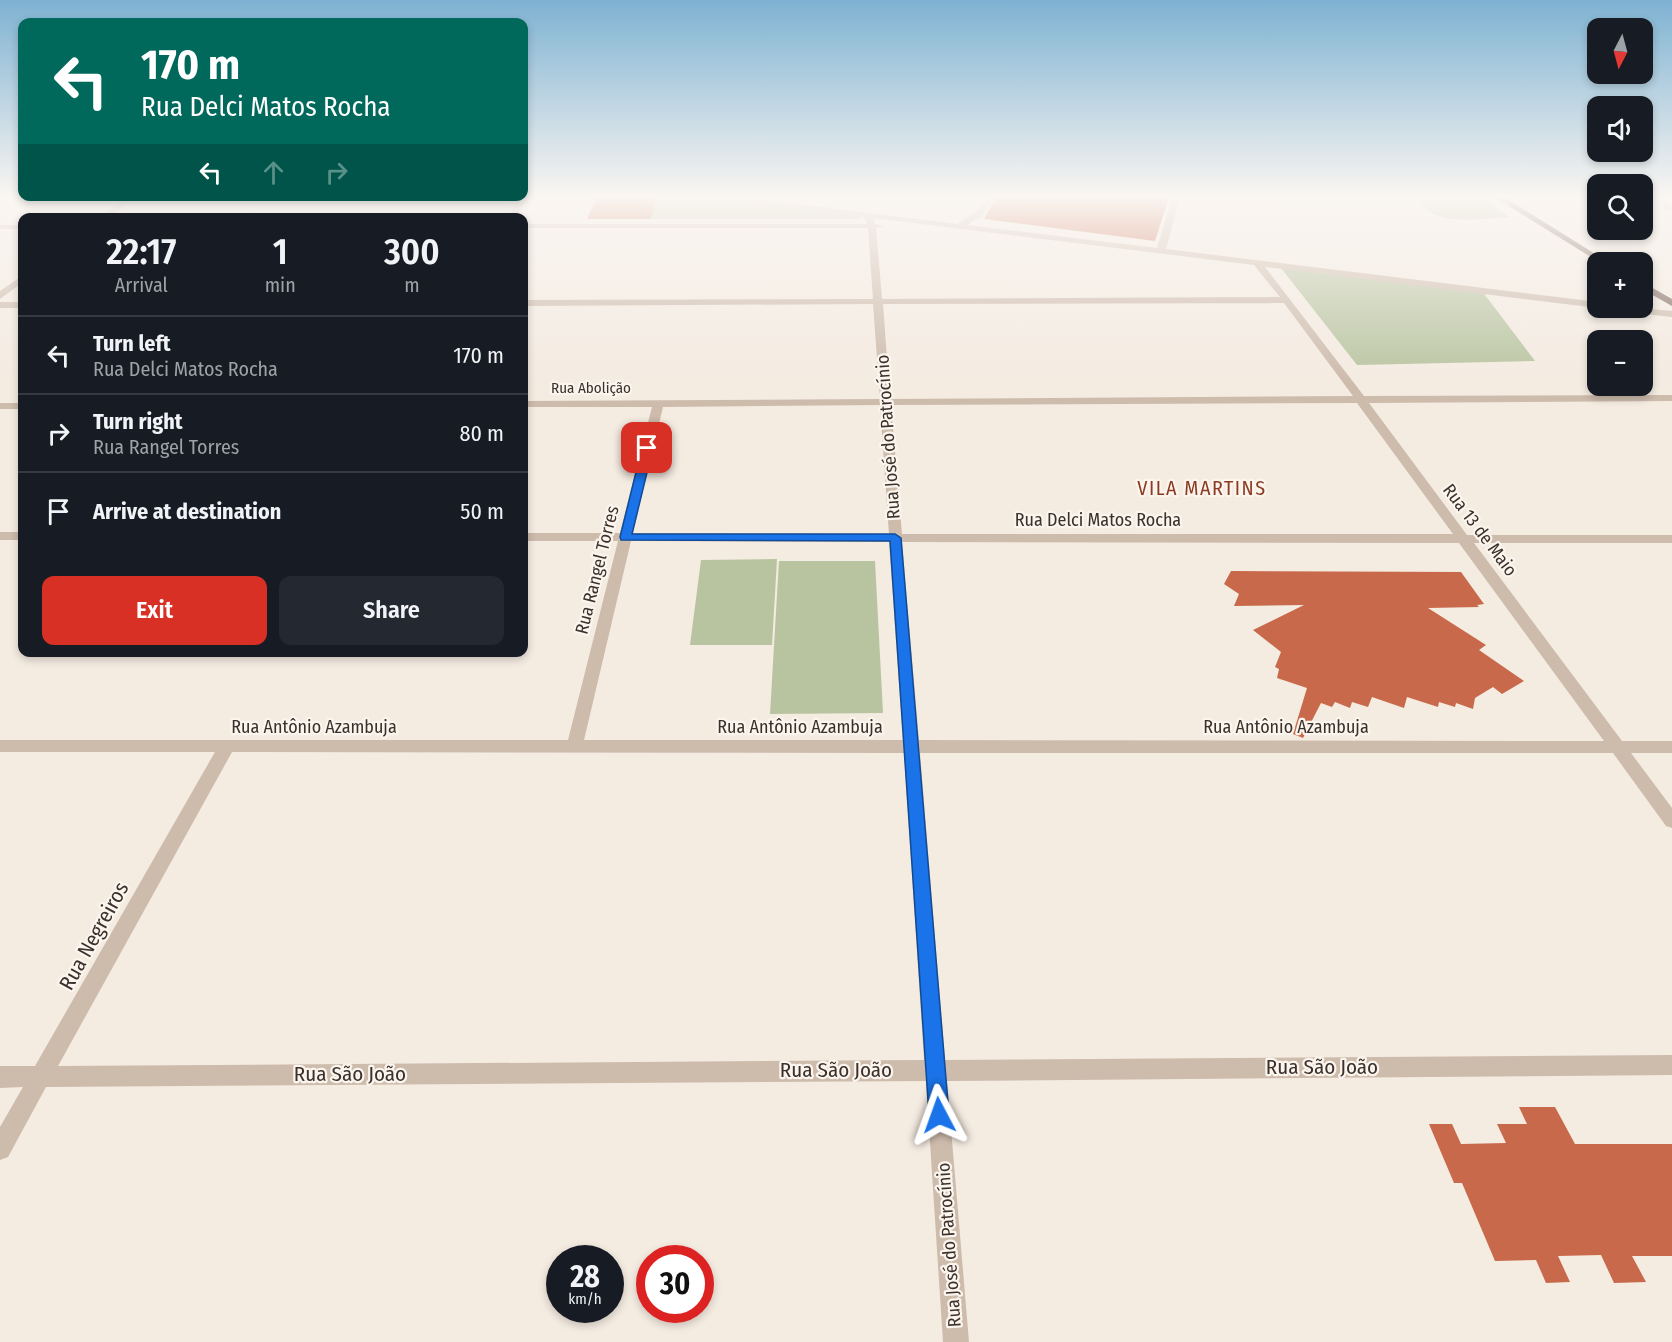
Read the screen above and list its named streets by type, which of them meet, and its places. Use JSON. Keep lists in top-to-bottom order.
{
  "streets": {
    "street": [
      "Rua Abolição",
      "Rua José do Patrocínio",
      "Rua Delci Matos Rocha",
      "Rua 13 de Maio",
      "Rua Rangel Torres",
      "Rua Antônio Azambuja",
      "Rua Negreiros",
      "Rua São João"
    ]
  },
  "crossings": [
    ["Rua Abolição", "Rua José do Patrocínio"],
    ["Rua Abolição", "Rua 13 de Maio"],
    ["Rua Abolição", "Rua Rangel Torres"],
    ["Rua José do Patrocínio", "Rua Delci Matos Rocha"],
    ["Rua José do Patrocínio", "Rua Antônio Azambuja"],
    ["Rua José do Patrocínio", "Rua São João"],
    ["Rua Delci Matos Rocha", "Rua 13 de Maio"],
    ["Rua Delci Matos Rocha", "Rua Rangel Torres"],
    ["Rua 13 de Maio", "Rua Antônio Azambuja"],
    ["Rua Rangel Torres", "Rua Antônio Azambuja"],
    ["Rua Antônio Azambuja", "Rua Negreiros"],
    ["Rua Negreiros", "Rua São João"]
  ],
  "districts": ["VILA MARTINS"],
  "north": "bottom",
  "page": {
    "map_buttons": ["+", "−"],
    "turn": ["170 m", "Rua Delci Matos Rocha"],
    "eta": [
      "22:17",
      "Arrival",
      "1",
      "min",
      "300",
      "m"
    ],
    "list": [
      {
        "name": "Turn left",
        "note": "Rua Delci Matos Rocha",
        "value": "170 m"
      },
      {
        "name": "Turn right",
        "note": "Rua Rangel Torres",
        "value": "80 m"
      },
      {
        "name": "Arrive at destination",
        "value": "50 m"
      }
    ],
    "buttons": ["Exit", "Share"],
    "speed": "28 km/h",
    "limit": "30"
  }
}
